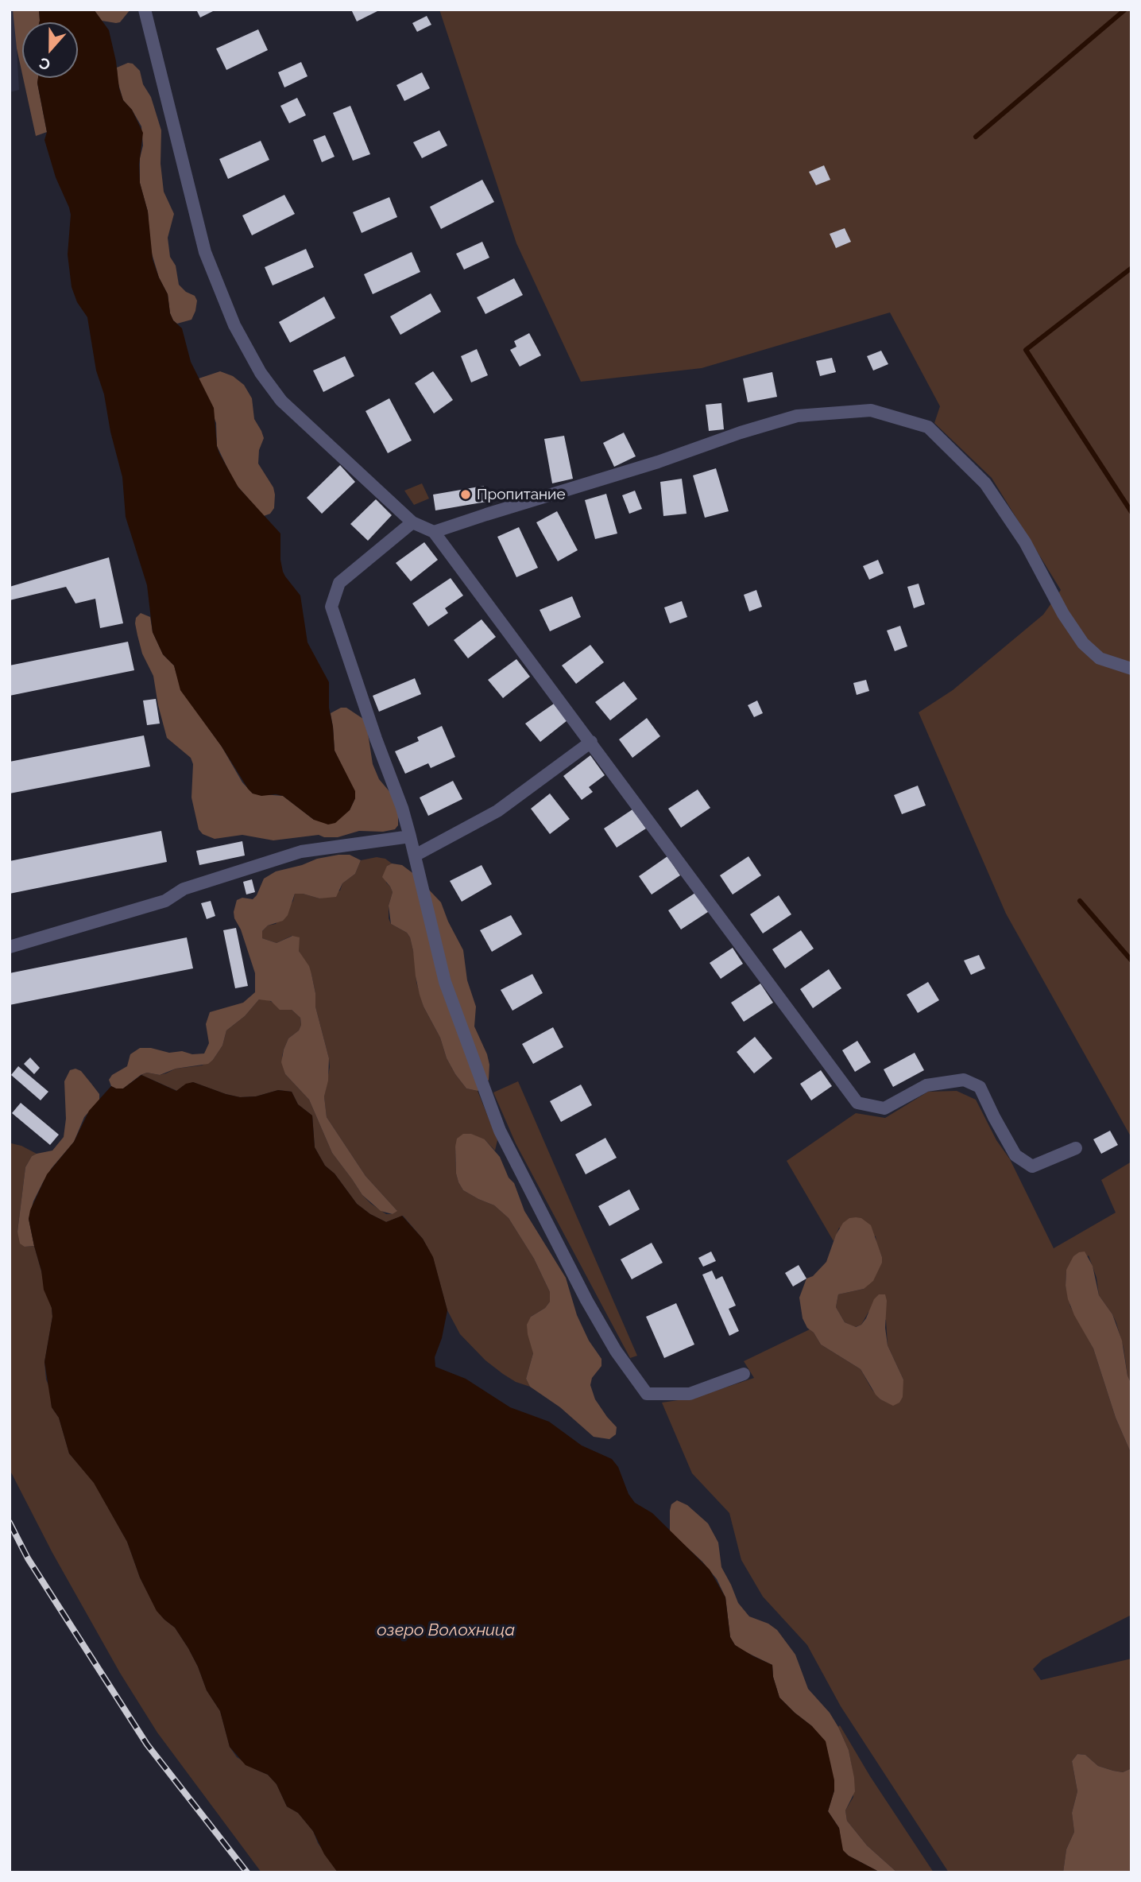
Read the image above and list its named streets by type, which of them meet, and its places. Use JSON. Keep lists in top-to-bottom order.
{
  "water": ["озеро Волохница"],
  "places": ["Пропитание"],
  "north": "bottom"
}
